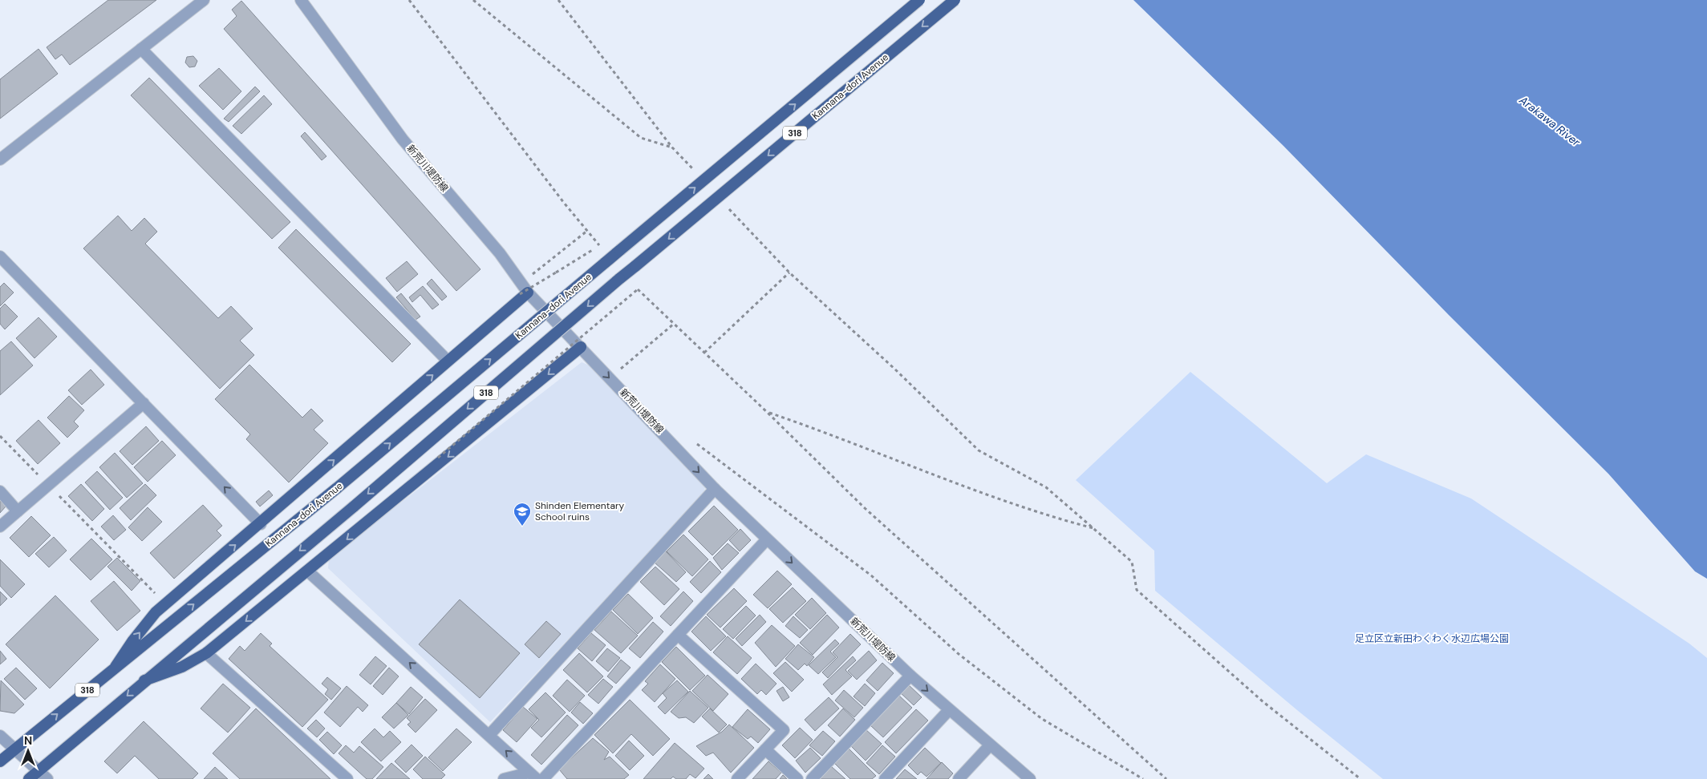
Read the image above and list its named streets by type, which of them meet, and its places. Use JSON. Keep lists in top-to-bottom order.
{
  "streets": {
    "main road": ["Kannana-dori Avenue", "318"],
    "street": ["新荒川堤防線"]
  },
  "crossings": [
    ["Kannana-dori Avenue", "318"]
  ],
  "one_way": ["新荒川堤防線"],
  "water": ["Arakawa River"],
  "parks": ["足立区立新田わくわく水辺広場公園"],
  "places": {
    "school or university": ["Shinden Elementary School ruins"]
  },
  "north": "top"
}
